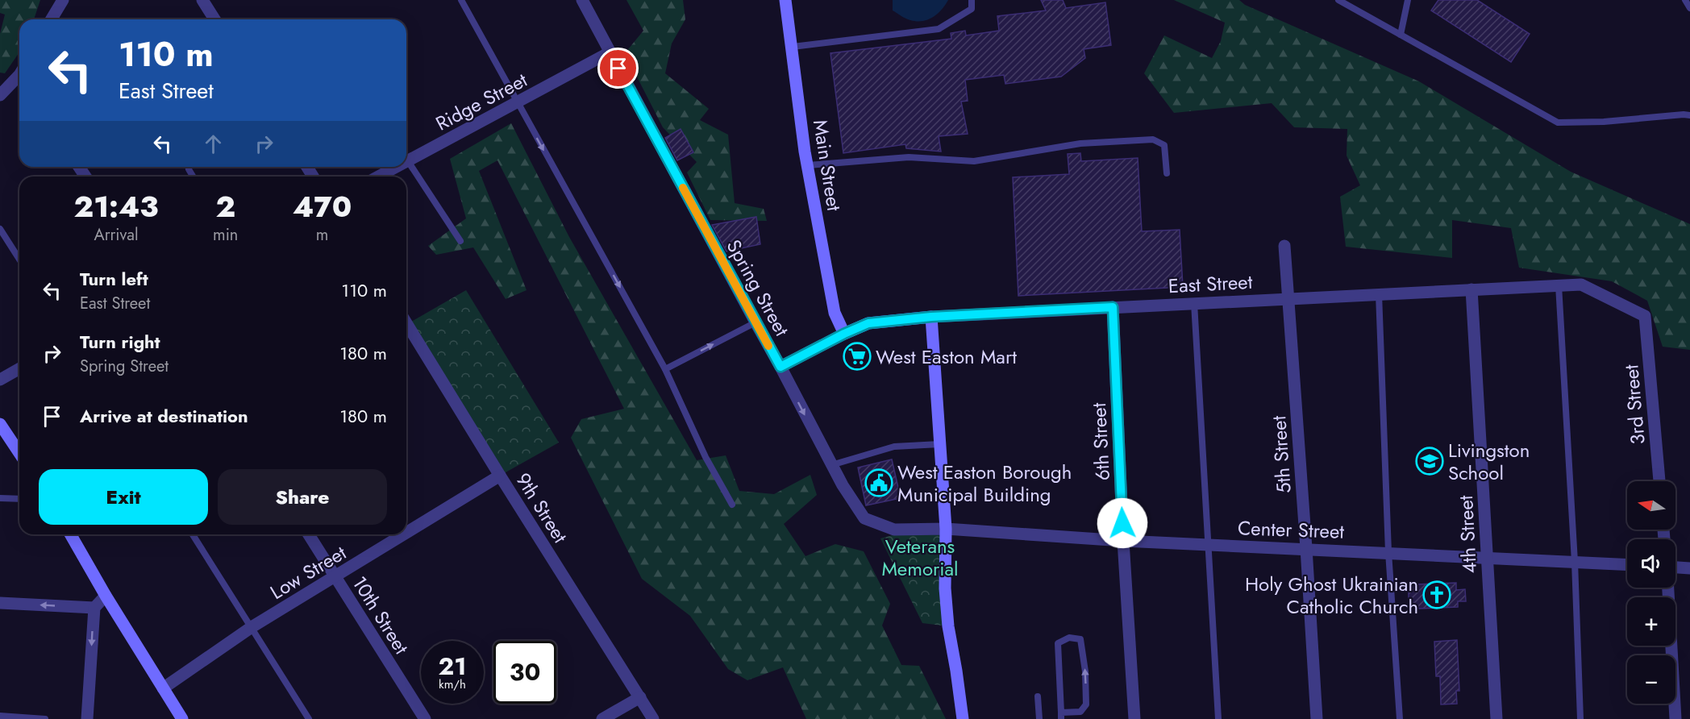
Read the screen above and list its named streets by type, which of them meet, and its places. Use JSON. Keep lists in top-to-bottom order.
{
  "streets": {
    "street": [
      "Ridge Street",
      "Main Street",
      "East Street",
      "Spring Street",
      "3rd Street",
      "6th Street",
      "5th Street",
      "9th Street",
      "Center Street",
      "4th Street",
      "Low Street",
      "10th Street"
    ]
  },
  "crossings": [
    ["Ridge Street", "Spring Street"],
    ["Main Street", "East Street"],
    ["East Street", "Spring Street"],
    ["East Street", "3rd Street"],
    ["East Street", "6th Street"],
    ["East Street", "5th Street"],
    ["East Street", "4th Street"],
    ["Spring Street", "Center Street"],
    ["6th Street", "Center Street"],
    ["5th Street", "Center Street"],
    ["9th Street", "Low Street"],
    ["Center Street", "4th Street"],
    ["Low Street", "10th Street"]
  ],
  "parks": ["Veterans Memorial"],
  "places": {
    "supermarket": ["West Easton Mart"],
    "school or university": ["Livingston School"],
    "public building": ["West Easton Borough Municipal Building"],
    "church": ["Holy Ghost Ukrainian Catholic Church"]
  },
  "north": "left",
  "page": {
    "turn": ["110 m", "East Street"],
    "eta": [
      "21:43",
      "Arrival",
      "2",
      "min",
      "470",
      "m"
    ],
    "list": [
      {
        "name": "Turn left",
        "note": "East Street",
        "value": "110 m"
      },
      {
        "name": "Turn right",
        "note": "Spring Street",
        "value": "180 m"
      },
      {
        "name": "Arrive at destination",
        "value": "180 m"
      }
    ],
    "buttons": ["Exit", "Share"],
    "map_buttons": ["+", "−"],
    "speed": "21 km/h",
    "limit": "30"
  }
}
